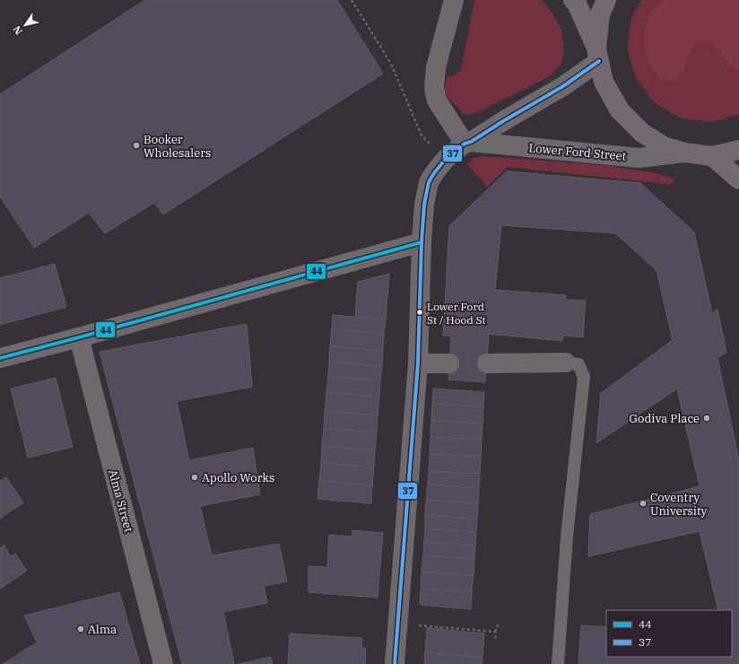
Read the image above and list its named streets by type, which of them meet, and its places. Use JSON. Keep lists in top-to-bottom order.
{
  "streets": {
    "street": ["Lower Ford Street", "Alma Street"]
  },
  "places": [
    "Booker Wholesalers",
    "Lower Ford St / Hood St",
    "Godiva Place",
    "Apollo Works",
    "Coventry University",
    "Alma"
  ],
  "lines": ["transit line 37", "transit line 44"],
  "legend": ["44", "37"],
  "north": "bottom left"
}
